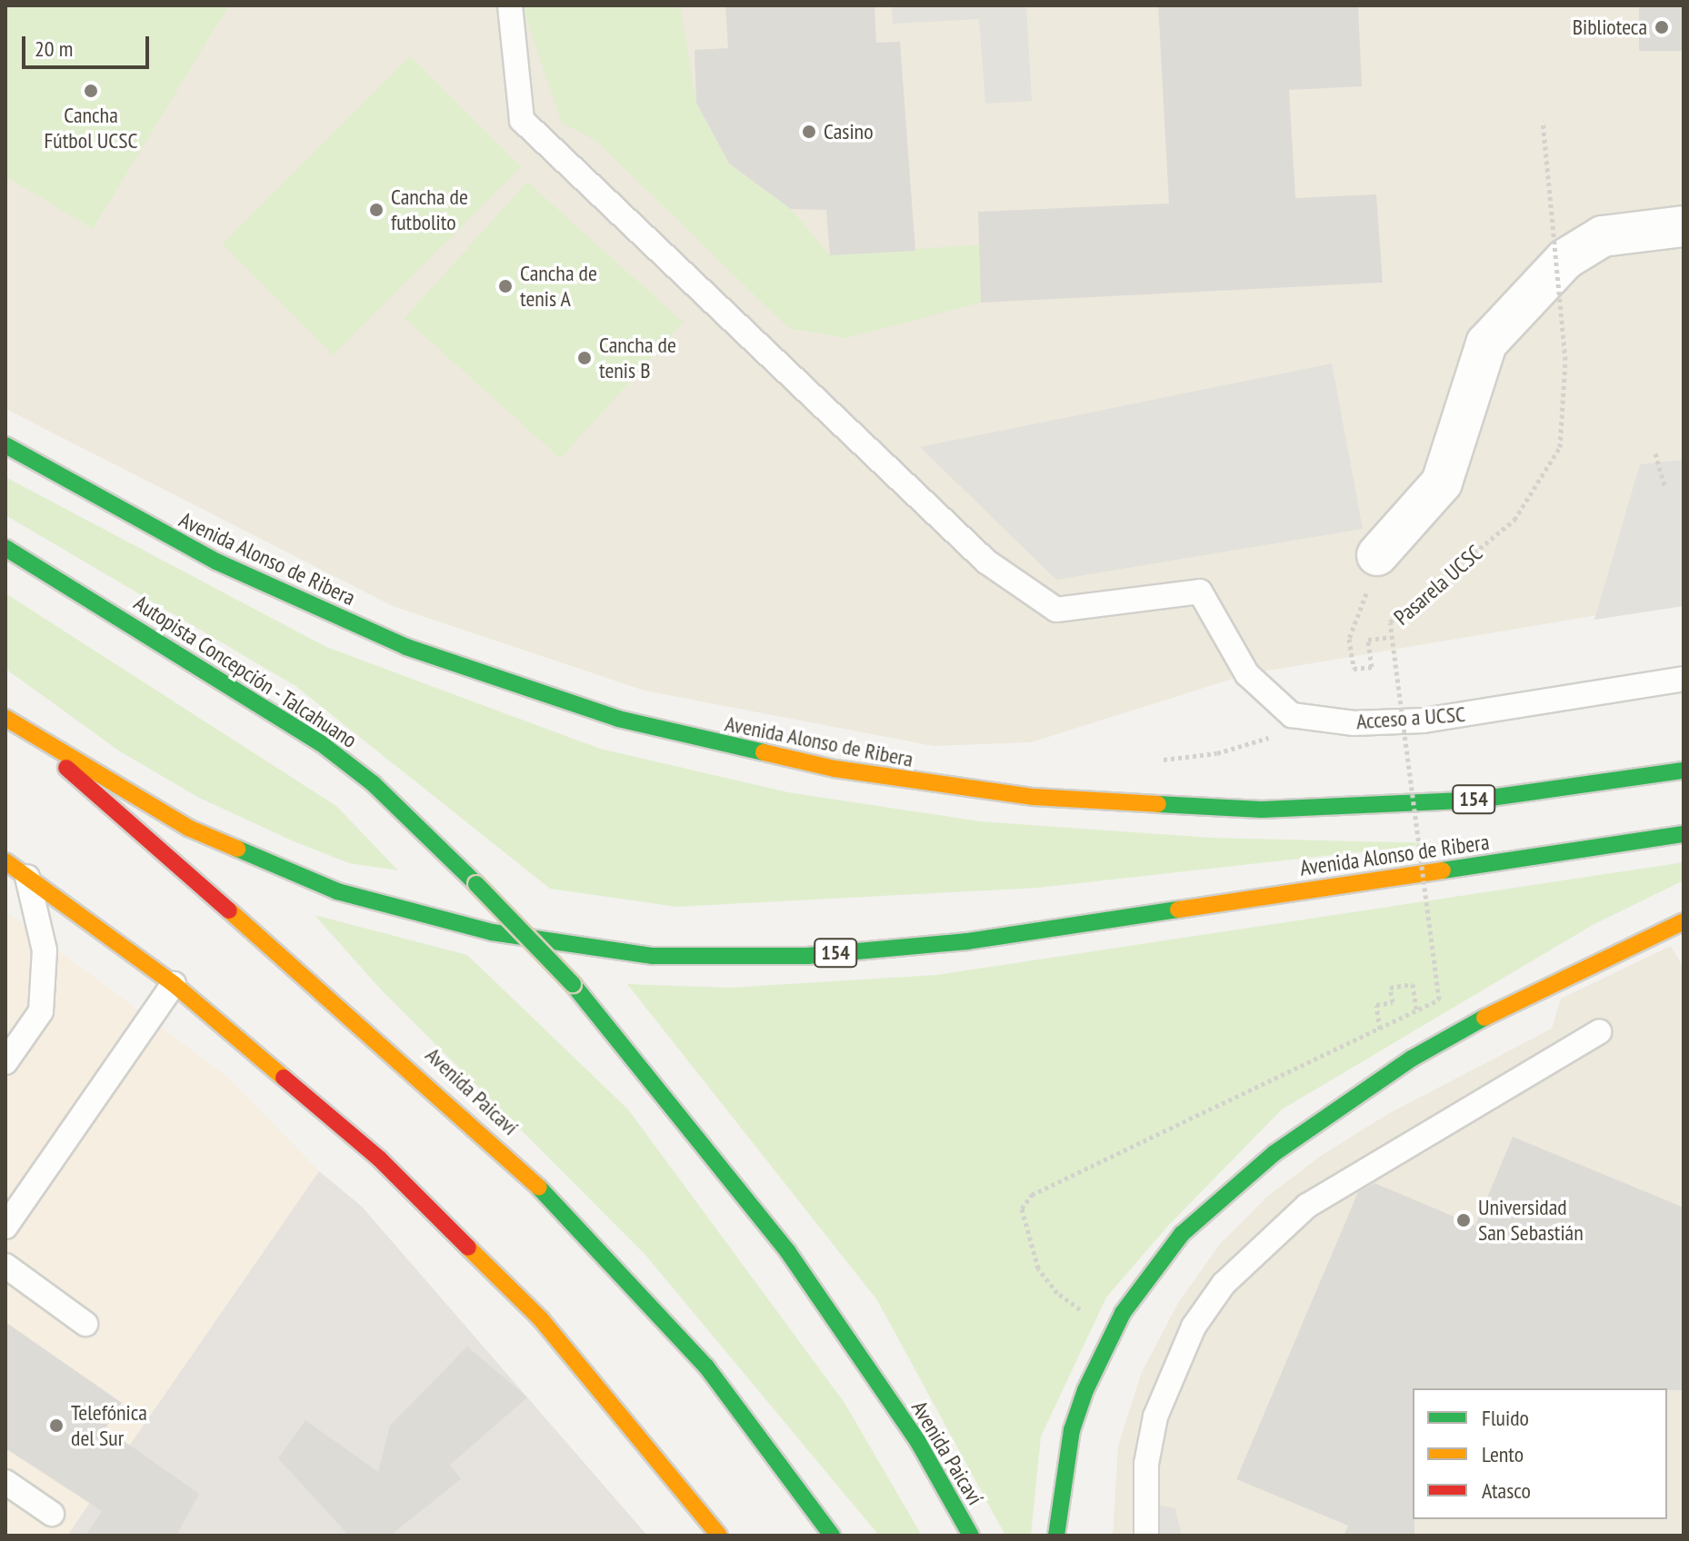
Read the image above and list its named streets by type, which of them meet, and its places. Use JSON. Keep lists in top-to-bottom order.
{
  "streets": {
    "main road": [
      "Avenida Alonso de Ribera",
      "Autopista Concepción - Talcahuano",
      "154",
      "Avenida Paicaví"
    ],
    "lane": ["Acceso a UCSC"],
    "path": ["Pasarela UCSC"]
  },
  "crossings": [
    ["Avenida Alonso de Ribera", "154"],
    ["Avenida Alonso de Ribera", "Avenida Paicaví"],
    ["Autopista Concepción - Talcahuano", "Avenida Paicaví"],
    ["154", "Avenida Paicaví"]
  ],
  "places": [
    "Biblioteca",
    "Cancha Fútbol UCSC",
    "Casino",
    "Cancha de futbolito",
    "Cancha de tenis A",
    "Cancha de tenis B",
    "Universidad San Sebastián",
    "Telefónica del Sur"
  ],
  "legend": ["Fluido", "Lento", "Atasco"],
  "scale_bar": "20 m"
}
